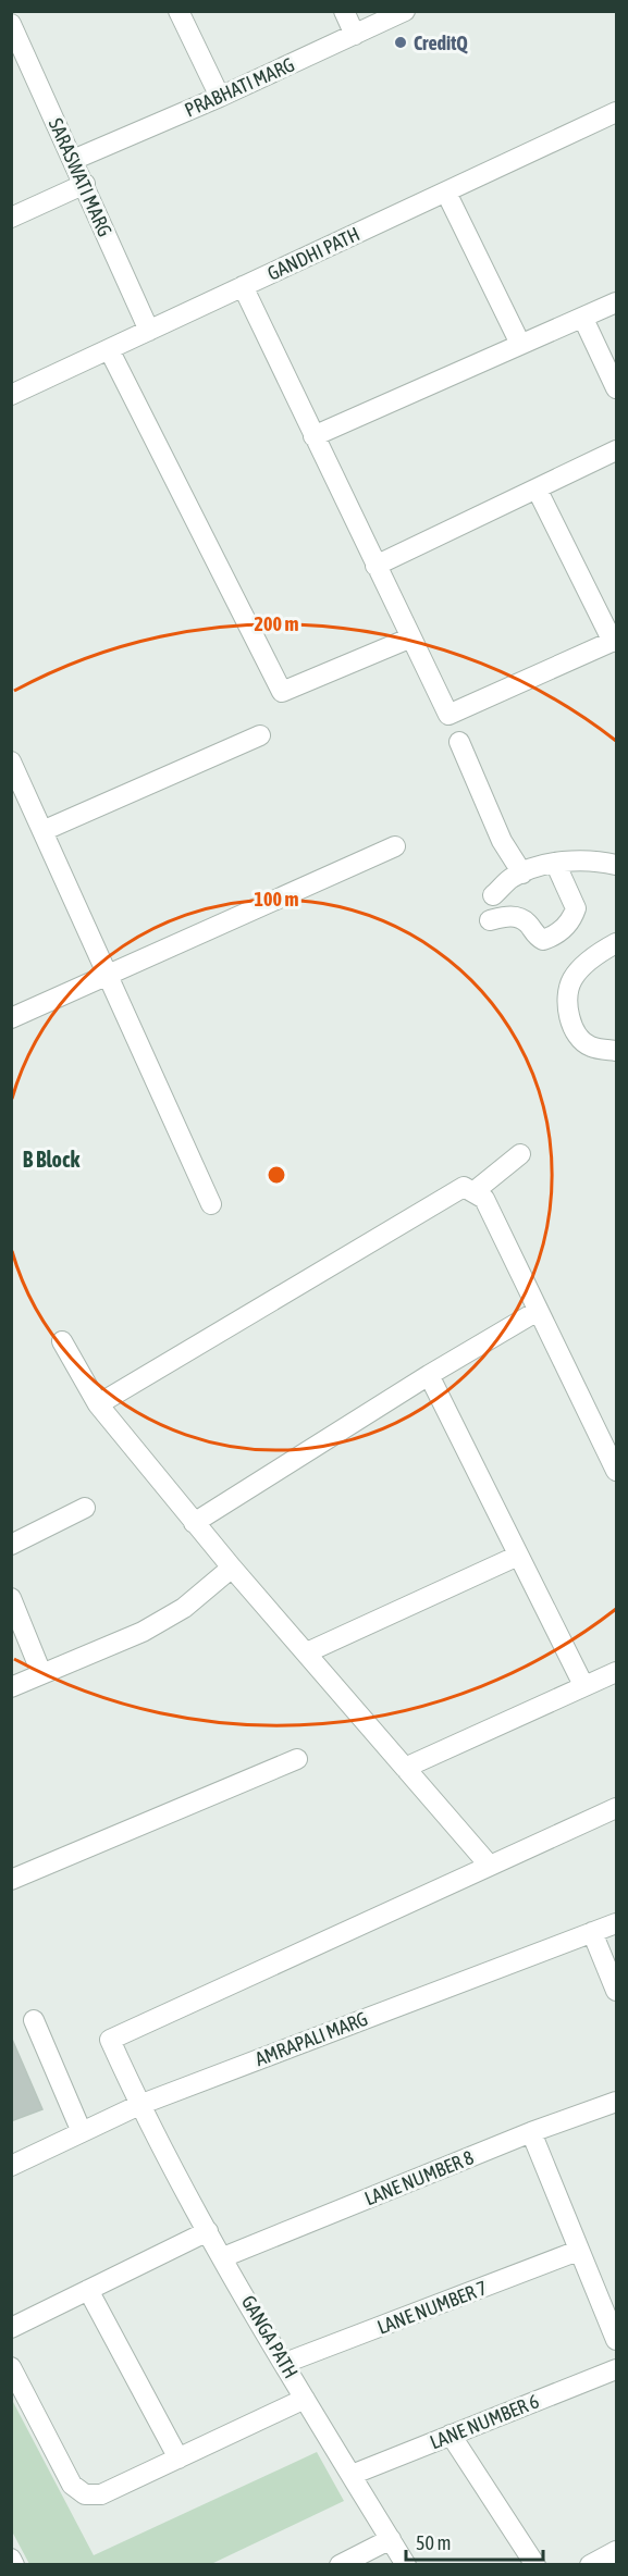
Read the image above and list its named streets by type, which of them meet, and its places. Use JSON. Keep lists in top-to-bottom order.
{
  "streets": {
    "street": [
      "PRABHATI MARG",
      "SARASWATI MARG",
      "GANDHI PATH",
      "AMRAPALI MARG",
      "LANE NUMBER 8",
      "LANE NUMBER 7",
      "GANGA PATH",
      "LANE NUMBER 6"
    ]
  },
  "crossings": [
    ["PRABHATI MARG", "SARASWATI MARG"],
    ["SARASWATI MARG", "GANDHI PATH"],
    ["AMRAPALI MARG", "GANGA PATH"],
    ["LANE NUMBER 8", "GANGA PATH"],
    ["LANE NUMBER 7", "GANGA PATH"],
    ["GANGA PATH", "LANE NUMBER 6"]
  ],
  "districts": ["B Block"],
  "places": ["CreditQ"],
  "scale_bar": "50 m",
  "rings": ["200 m", "100 m"]
}
